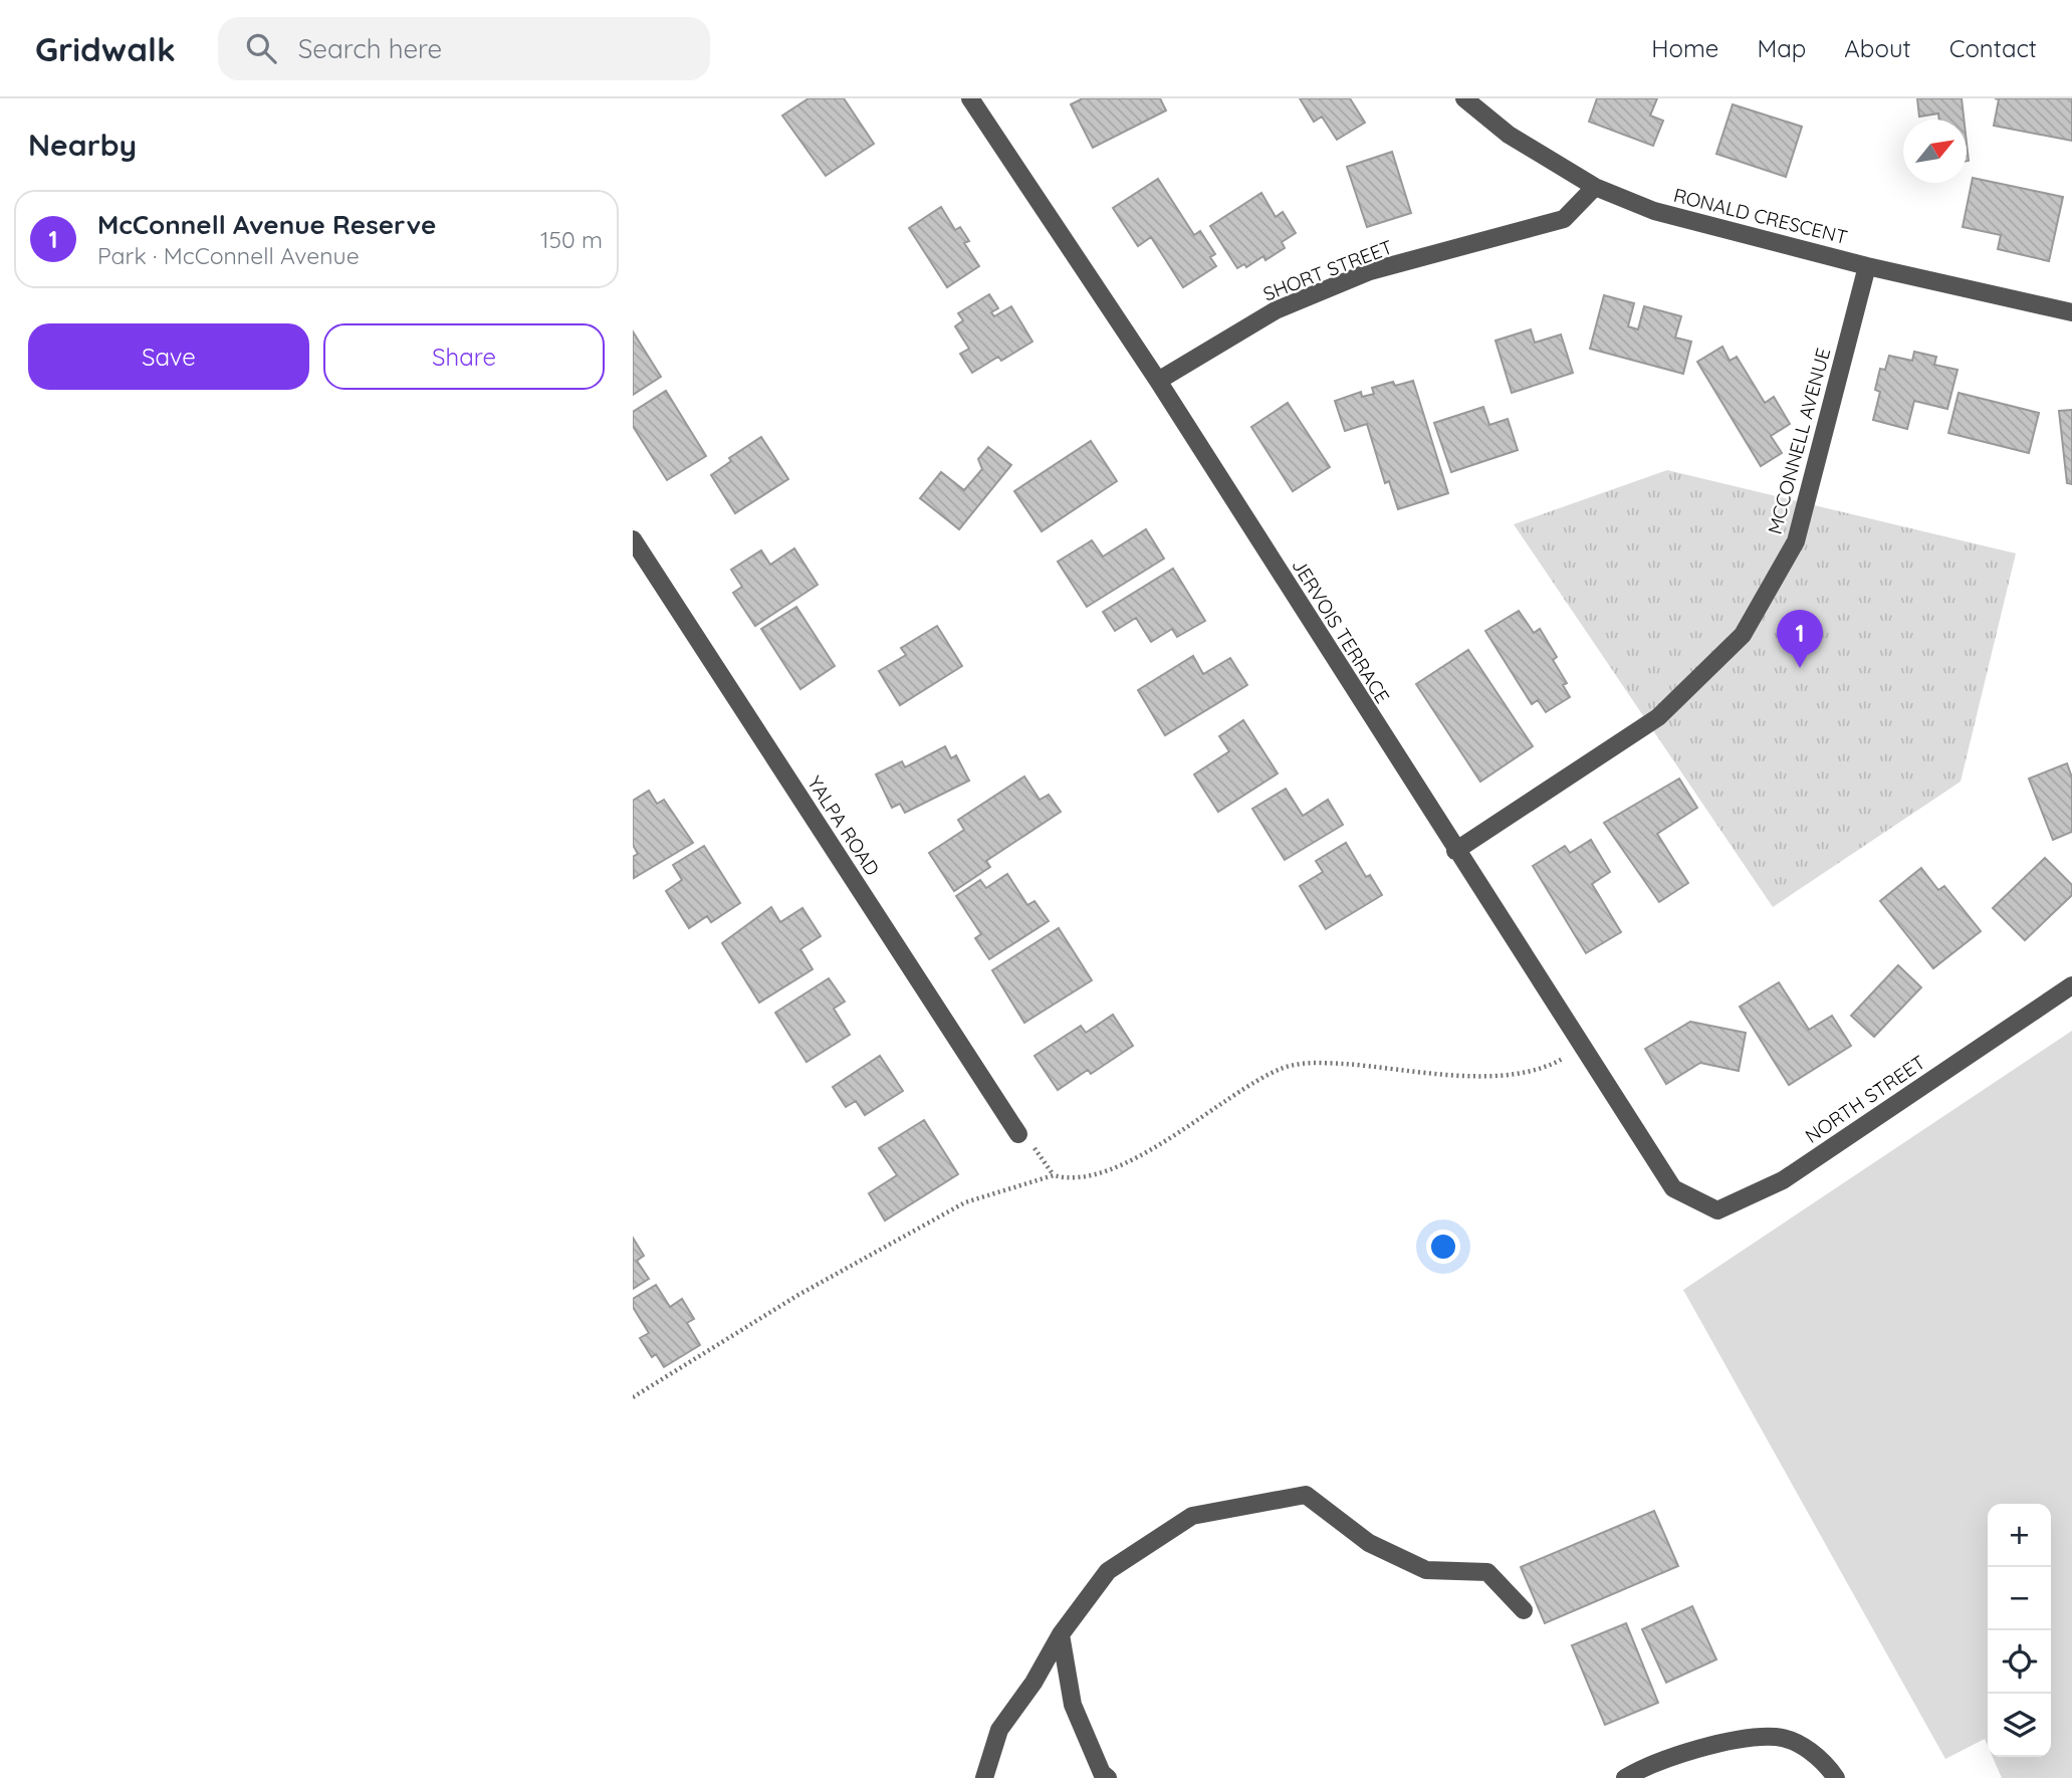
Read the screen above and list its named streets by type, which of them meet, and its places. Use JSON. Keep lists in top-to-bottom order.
{
  "streets": {
    "street": [
      "RONALD CRESCENT",
      "SHORT STREET",
      "MCCONNELL AVENUE",
      "JERVOIS TERRACE",
      "YALPA ROAD",
      "NORTH STREET"
    ]
  },
  "crossings": [
    ["RONALD CRESCENT", "SHORT STREET"],
    ["RONALD CRESCENT", "MCCONNELL AVENUE"],
    ["SHORT STREET", "JERVOIS TERRACE"],
    ["MCCONNELL AVENUE", "JERVOIS TERRACE"],
    ["JERVOIS TERRACE", "NORTH STREET"]
  ],
  "north": "top right",
  "page": {
    "header": "Gridwalk",
    "search": "Search here",
    "nav": [
      "Home",
      "Map",
      "About",
      "Contact"
    ],
    "heading": "Nearby",
    "list": [
      {
        "mark": "1",
        "name": "McConnell Avenue Reserve",
        "note": "Park · McConnell Avenue",
        "value": "150 m"
      }
    ],
    "buttons": ["Save", "Share"],
    "pins": "1",
    "map_buttons": ["+", "−"]
  }
}
